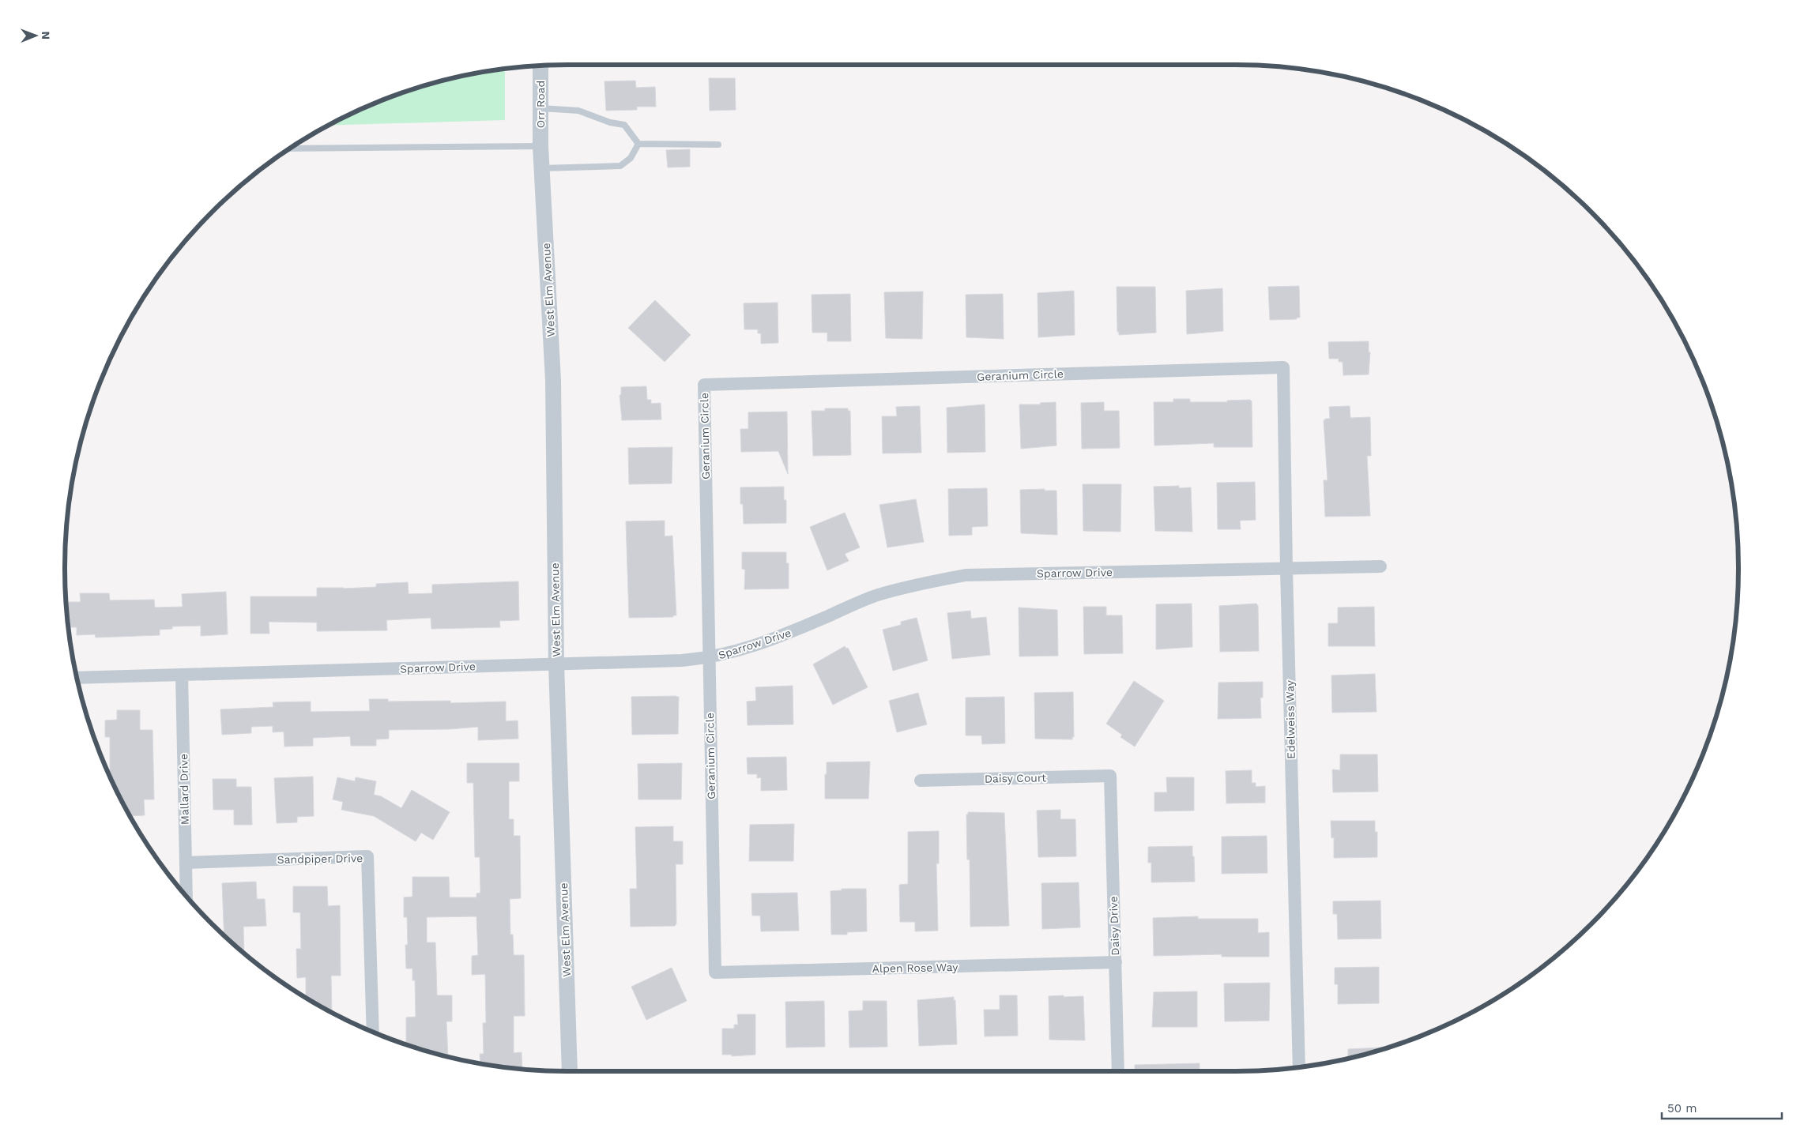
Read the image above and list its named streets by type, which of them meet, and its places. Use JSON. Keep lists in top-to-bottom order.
{
  "streets": {
    "street": [
      "Orr Road",
      "West Elm Avenue",
      "Geranium Circle",
      "Sparrow Drive",
      "Edelweiss Way",
      "Daisy Court",
      "Mallard Drive",
      "Sandpiper Drive",
      "Daisy Drive",
      "Alpen Rose Way"
    ]
  },
  "crossings": [
    ["Orr Road", "West Elm Avenue"],
    ["West Elm Avenue", "Sparrow Drive"],
    ["Geranium Circle", "Sparrow Drive"],
    ["Geranium Circle", "Edelweiss Way"],
    ["Geranium Circle", "Alpen Rose Way"],
    ["Sparrow Drive", "Edelweiss Way"],
    ["Sparrow Drive", "Mallard Drive"],
    ["Daisy Court", "Daisy Drive"],
    ["Mallard Drive", "Sandpiper Drive"],
    ["Daisy Drive", "Alpen Rose Way"]
  ],
  "scale_bar": "50 m",
  "north": "right"
}
